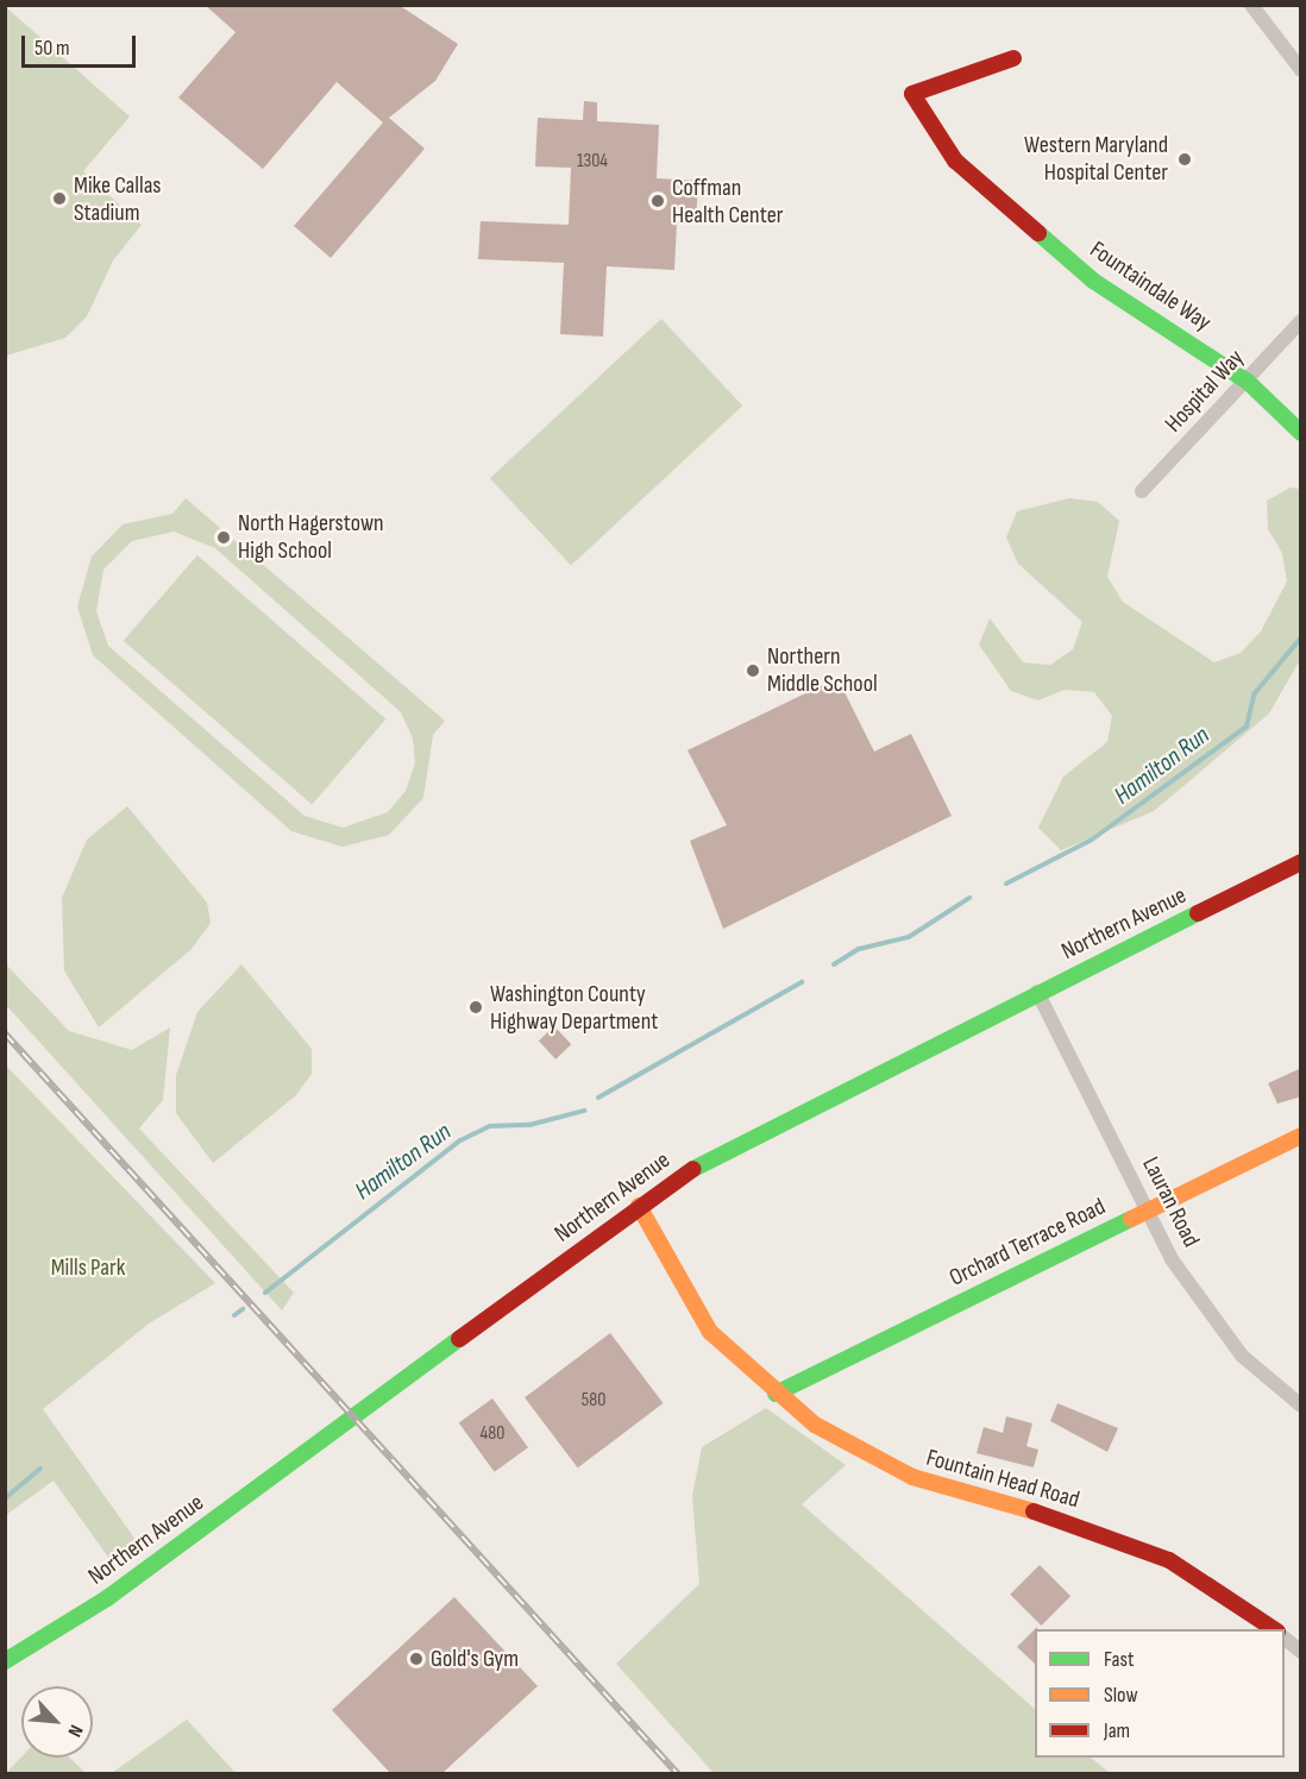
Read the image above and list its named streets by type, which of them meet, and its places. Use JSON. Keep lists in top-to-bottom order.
{
  "streets": {
    "street": [
      "Fountaindale Way",
      "Hospital Way",
      "Northern Avenue",
      "Lauran Road",
      "Orchard Terrace Road",
      "Fountain Head Road"
    ]
  },
  "crossings": [
    ["Fountaindale Way", "Hospital Way"],
    ["Northern Avenue", "Lauran Road"],
    ["Northern Avenue", "Fountain Head Road"],
    ["Lauran Road", "Orchard Terrace Road"],
    ["Orchard Terrace Road", "Fountain Head Road"]
  ],
  "water": ["Hamilton Run"],
  "parks": ["Mills Park"],
  "places": [
    "Western Maryland Hospital Center",
    "Mike Callas Stadium",
    "Coffman Health Center",
    "North Hagerstown High School",
    "Northern Middle School",
    "Washington County Highway Department",
    "Gold's Gym"
  ],
  "house_numbers": ["1304", "580", "480"],
  "legend": ["Fast", "Slow", "Jam"],
  "scale_bar": "50 m",
  "north": "bottom right"
}
